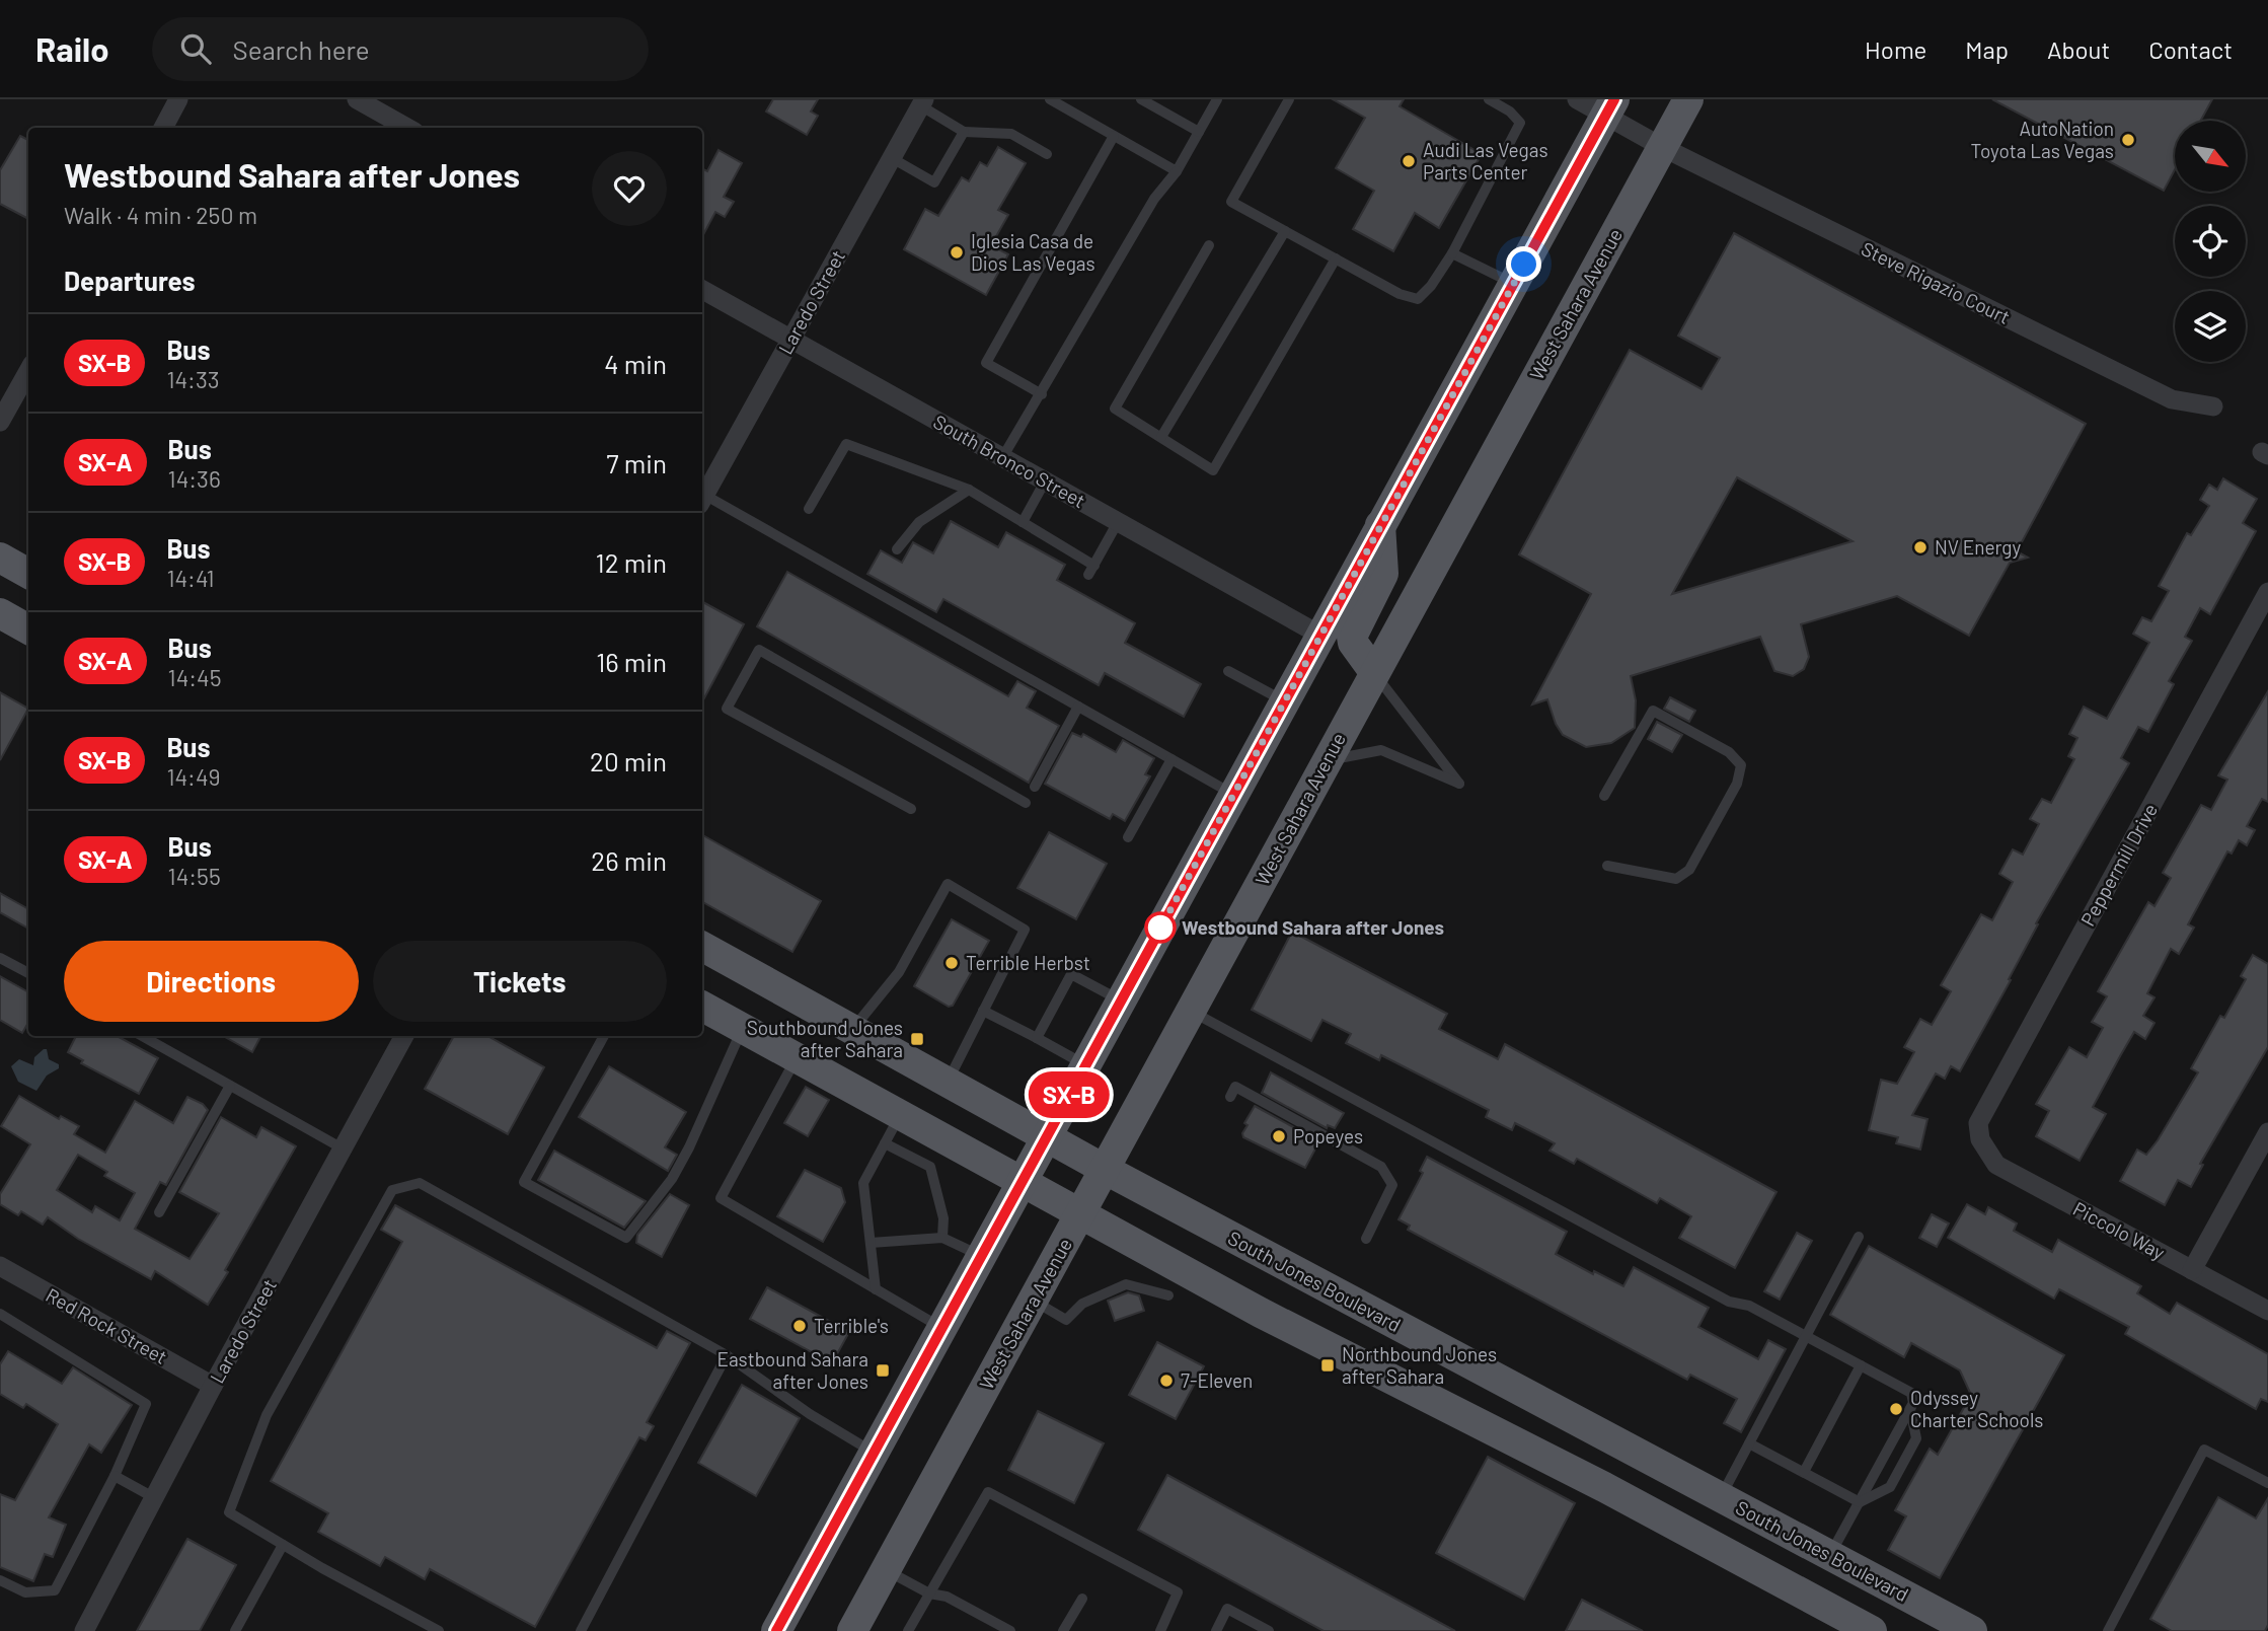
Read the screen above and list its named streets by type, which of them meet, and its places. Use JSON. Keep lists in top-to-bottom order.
{
  "streets": {
    "main road": ["West Sahara Avenue", "South Jones Boulevard"],
    "street": [
      "Steve Rigazio Court",
      "Laredo Street",
      "South Bronco Street",
      "Peppermill Drive",
      "Piccolo Way",
      "Red Rock Street"
    ]
  },
  "crossings": [
    ["Steve Rigazio Court", "West Sahara Avenue"],
    ["Laredo Street", "South Bronco Street"],
    ["Laredo Street", "Red Rock Street"],
    ["West Sahara Avenue", "South Jones Boulevard"],
    ["Peppermill Drive", "Piccolo Way"]
  ],
  "places": {
    "other": [
      "AutoNation Toyota Las Vegas",
      "Audi Las Vegas Parts Center",
      "Iglesia Casa de Dios Las Vegas",
      "NV Energy",
      "Westbound Sahara after Jones",
      "Terrible Herbst",
      "Popeyes",
      "Terrible's",
      "7-Eleven",
      "Odyssey Charter Schools"
    ],
    "transit": ["Southbound Jones after Sahara", "Northbound Jones after Sahara", "Eastbound Sahara after Jones"]
  },
  "lines": ["bus line SX-B"],
  "north": "bottom right",
  "page": {
    "header": "Railo",
    "search": "Search here",
    "nav": [
      "Home",
      "Map",
      "About",
      "Contact"
    ],
    "on_map": "SX-B",
    "heading": [
      ["Westbound Sahara after Jones", "Walk · 4 min · 250 m"],
      "Departures"
    ],
    "list": [
      {
        "mark": "SX-B",
        "name": "Bus",
        "note": "14:33",
        "value": "4 min"
      },
      {
        "mark": "SX-A",
        "name": "Bus",
        "note": "14:36",
        "value": "7 min"
      },
      {
        "mark": "SX-B",
        "name": "Bus",
        "note": "14:41",
        "value": "12 min"
      },
      {
        "mark": "SX-A",
        "name": "Bus",
        "note": "14:45",
        "value": "16 min"
      },
      {
        "mark": "SX-B",
        "name": "Bus",
        "note": "14:49",
        "value": "20 min"
      },
      {
        "mark": "SX-A",
        "name": "Bus",
        "note": "14:55",
        "value": "26 min"
      }
    ],
    "buttons": ["Directions", "Tickets"]
  }
}
